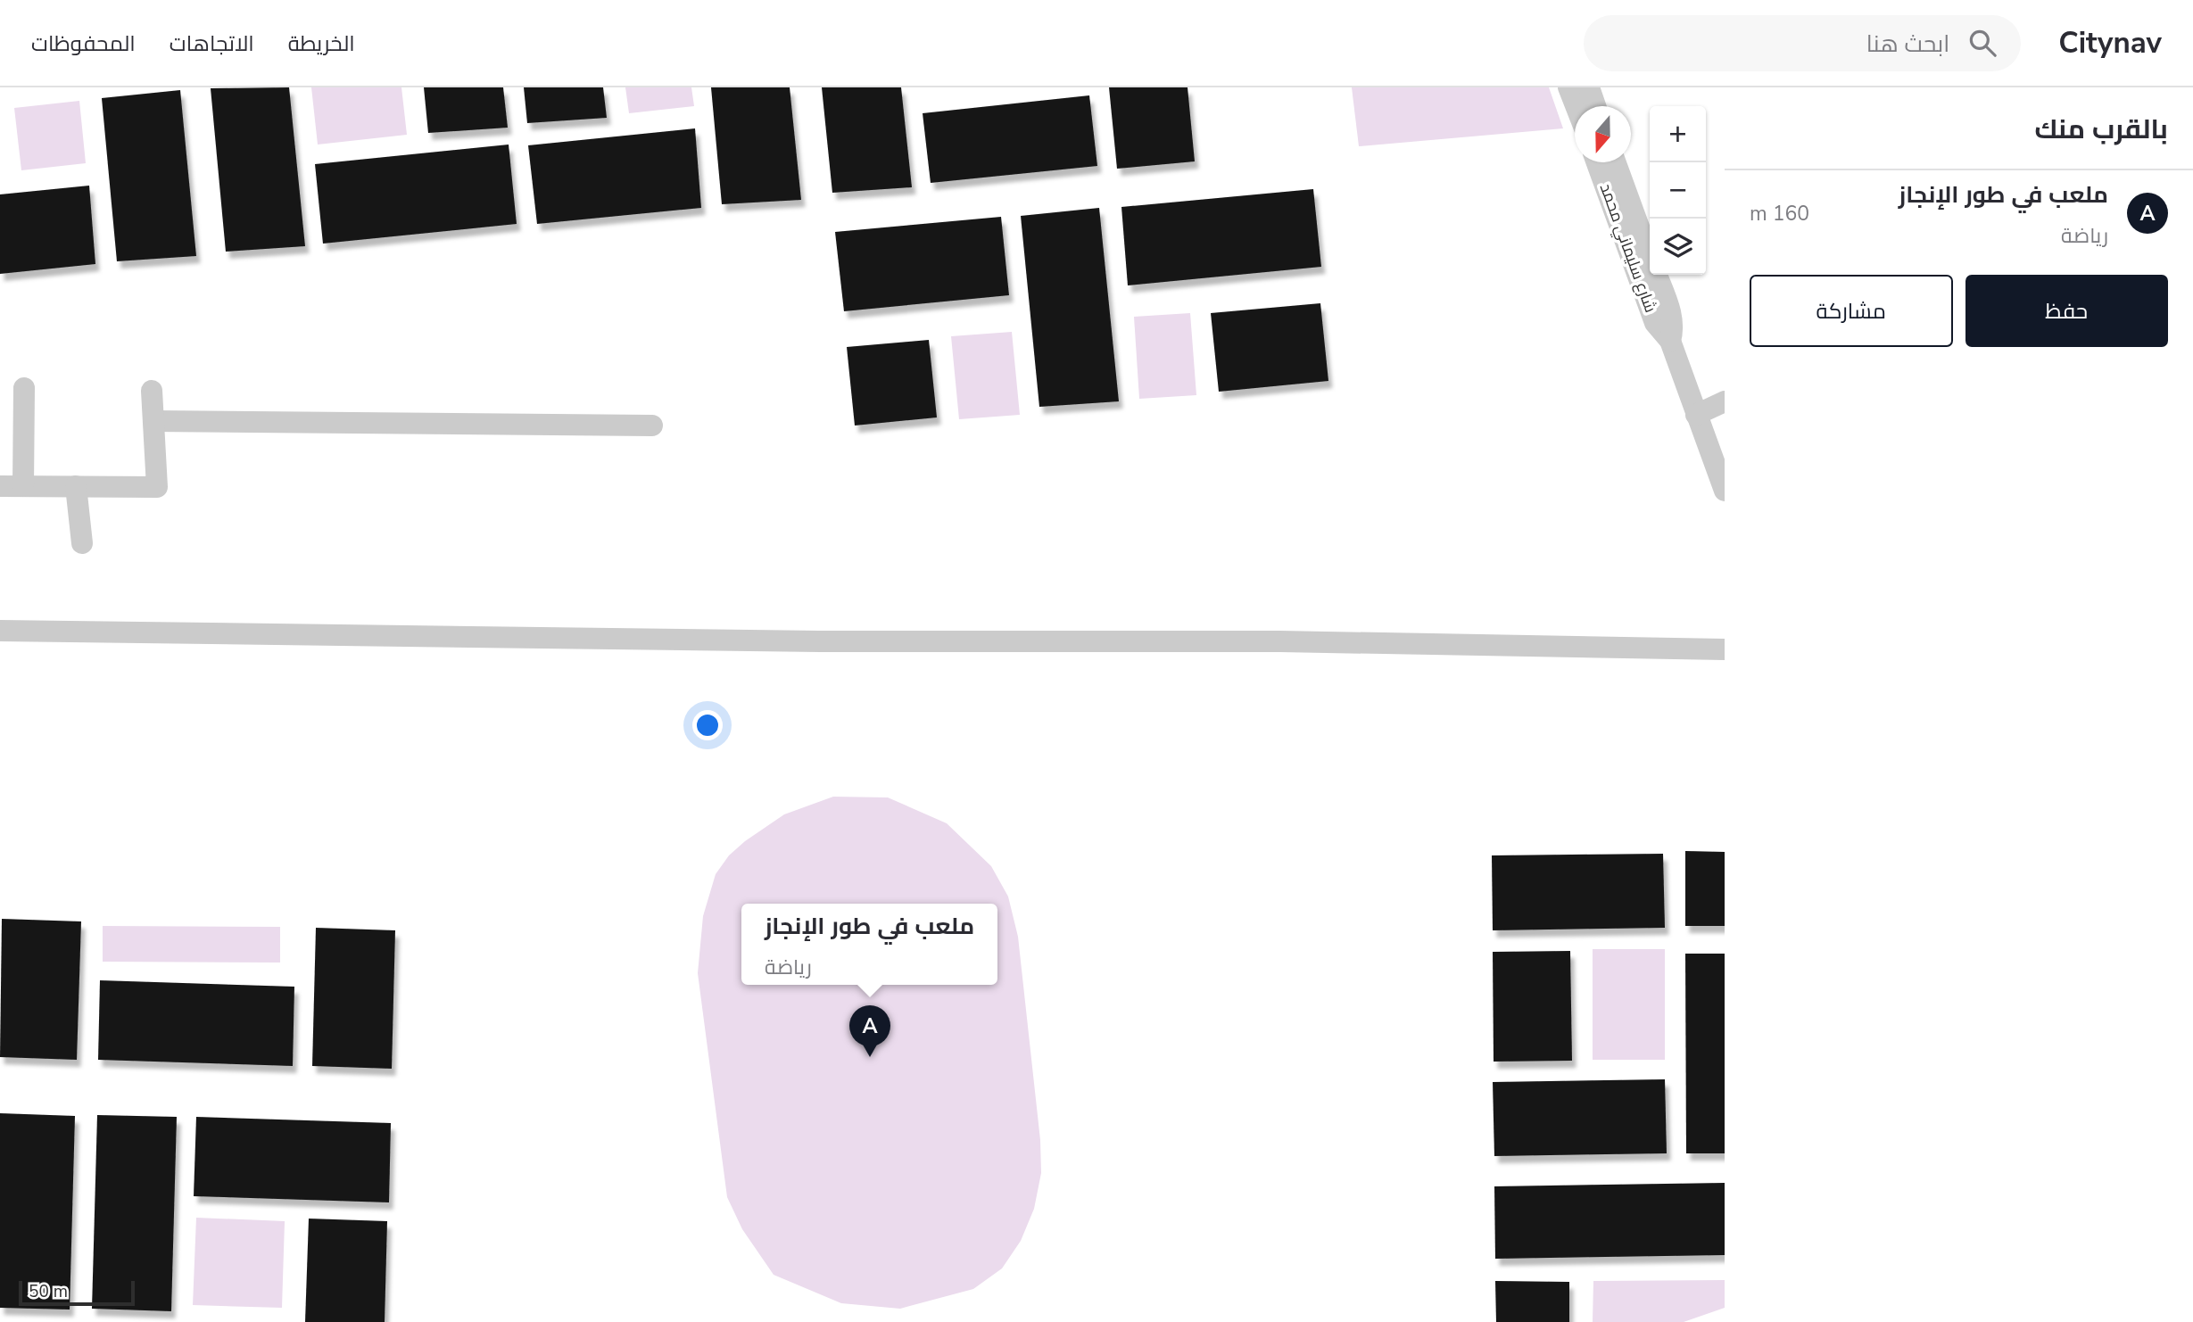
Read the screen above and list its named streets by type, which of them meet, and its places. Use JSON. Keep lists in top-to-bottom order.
{
  "streets": {
    "street": ["شارع سليماني محمد"]
  },
  "scale_bar": "50 m",
  "north": "bottom",
  "page": {
    "header": "Citynav",
    "search": "ابحث هنا",
    "nav": ["الخريطة", "الاتجاهات", "المحفوظات"],
    "heading": "بالقرب منك",
    "map_buttons": ["+", "−"],
    "list": [
      {
        "mark": "A",
        "name": "ملعب في طور الإنجاز",
        "note": "رياضة",
        "value": "160 m"
      }
    ],
    "buttons": ["حفظ", "مشاركة"],
    "popup": ["ملعب في طور الإنجاز", "رياضة"],
    "pins": "A",
    "scale": "50 m"
  }
}
